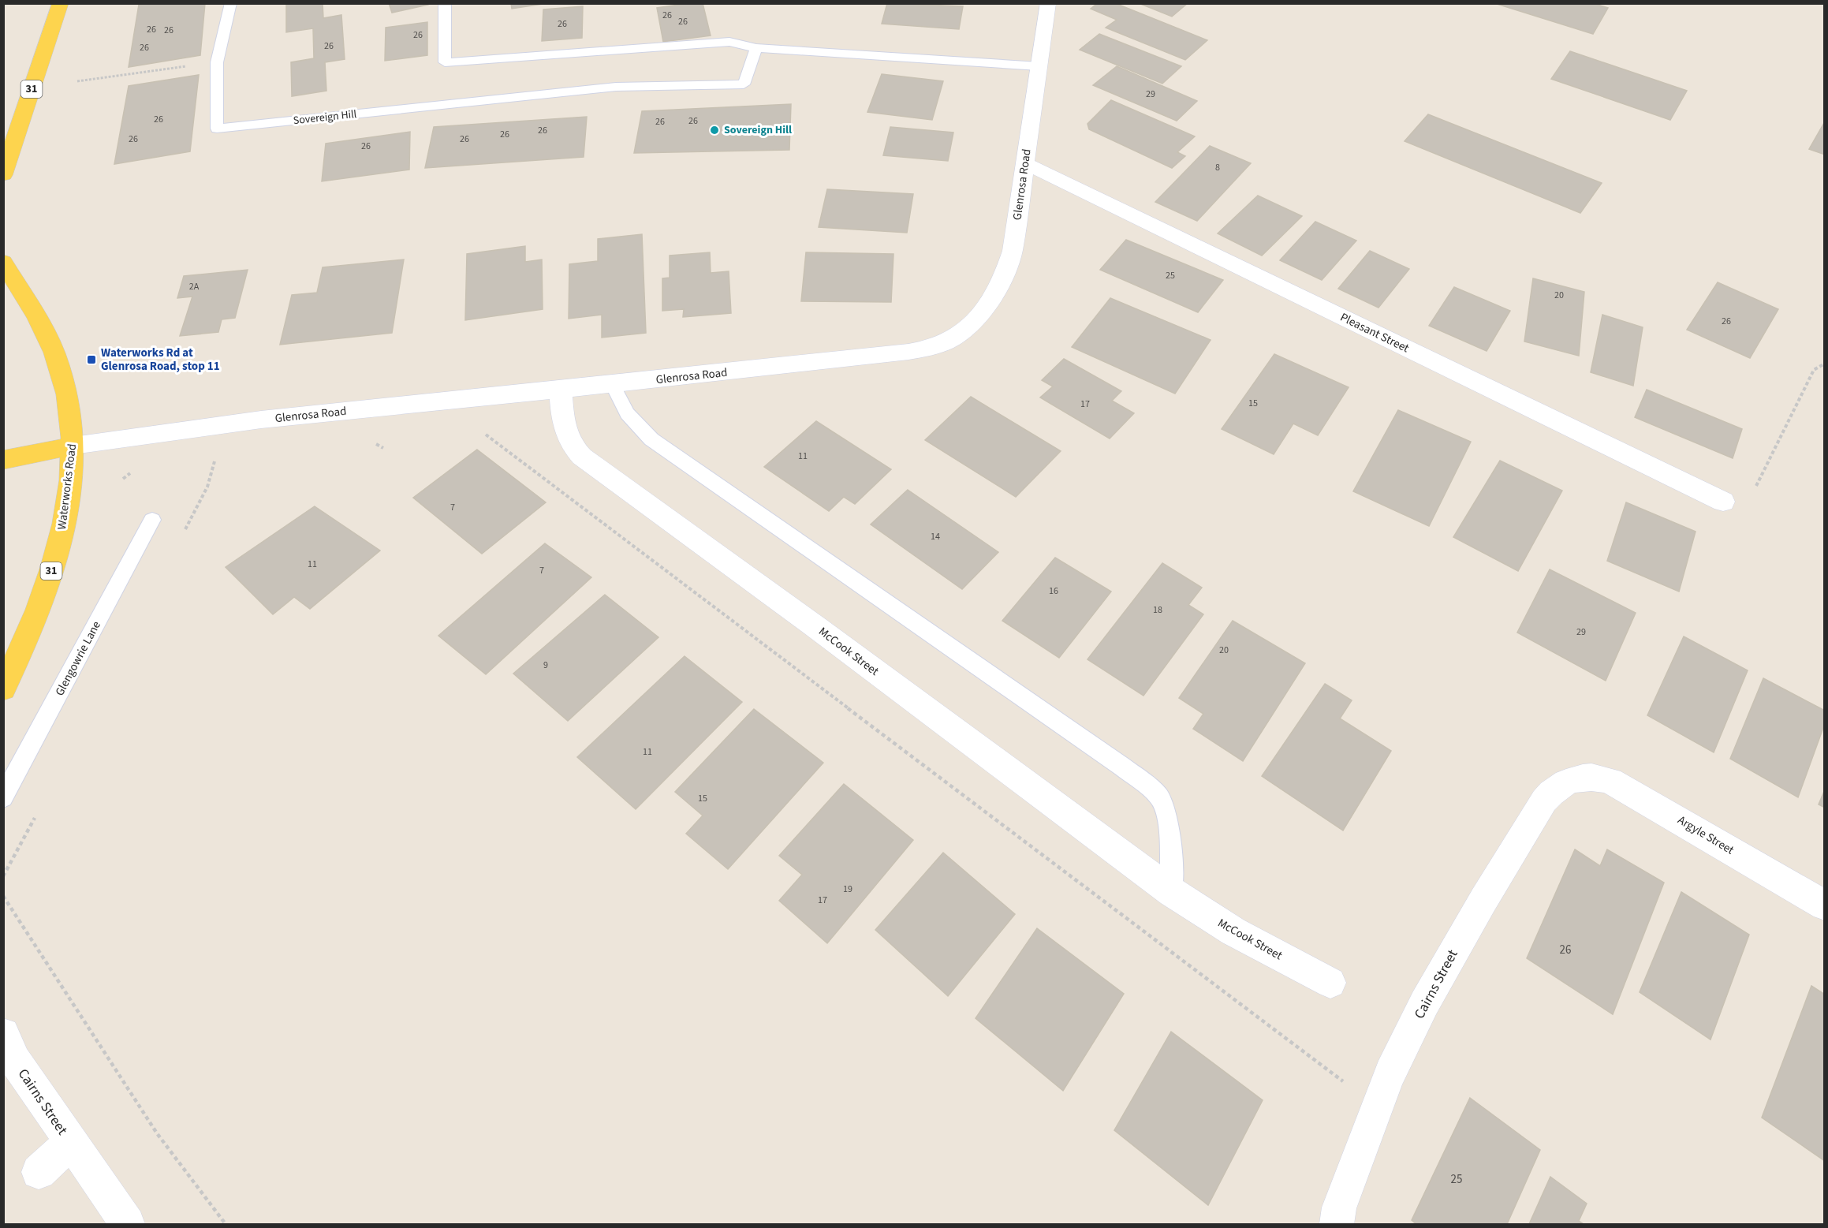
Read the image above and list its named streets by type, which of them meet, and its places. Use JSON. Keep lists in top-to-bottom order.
{
  "streets": {
    "main road": ["31", "Waterworks Road"],
    "street": [
      "Glenrosa Road",
      "Pleasant Street",
      "McCook Street",
      "Argyle Street",
      "Cairns Street"
    ],
    "lane": ["Sovereign Hill", "Glengowrie Lane"]
  },
  "crossings": [
    ["Glenrosa Road", "Pleasant Street"],
    ["Glenrosa Road", "Waterworks Road"],
    ["Glenrosa Road", "McCook Street"],
    ["Argyle Street", "Cairns Street"]
  ],
  "places": {
    "other": ["Sovereign Hill"],
    "transit": ["Waterworks Rd at Glenrosa Road, stop 11"]
  },
  "house_numbers": [
    "26",
    "26",
    "26",
    "26",
    "26",
    "26",
    "26",
    "26",
    "29",
    "26",
    "26",
    "26",
    "26",
    "26",
    "26",
    "26",
    "26",
    "8",
    "25",
    "2A",
    "20",
    "26",
    "15",
    "17",
    "11",
    "7",
    "14",
    "11",
    "7",
    "16",
    "18",
    "29",
    "20",
    "9",
    "11",
    "15",
    "19",
    "17",
    "26",
    "25"
  ]
}
